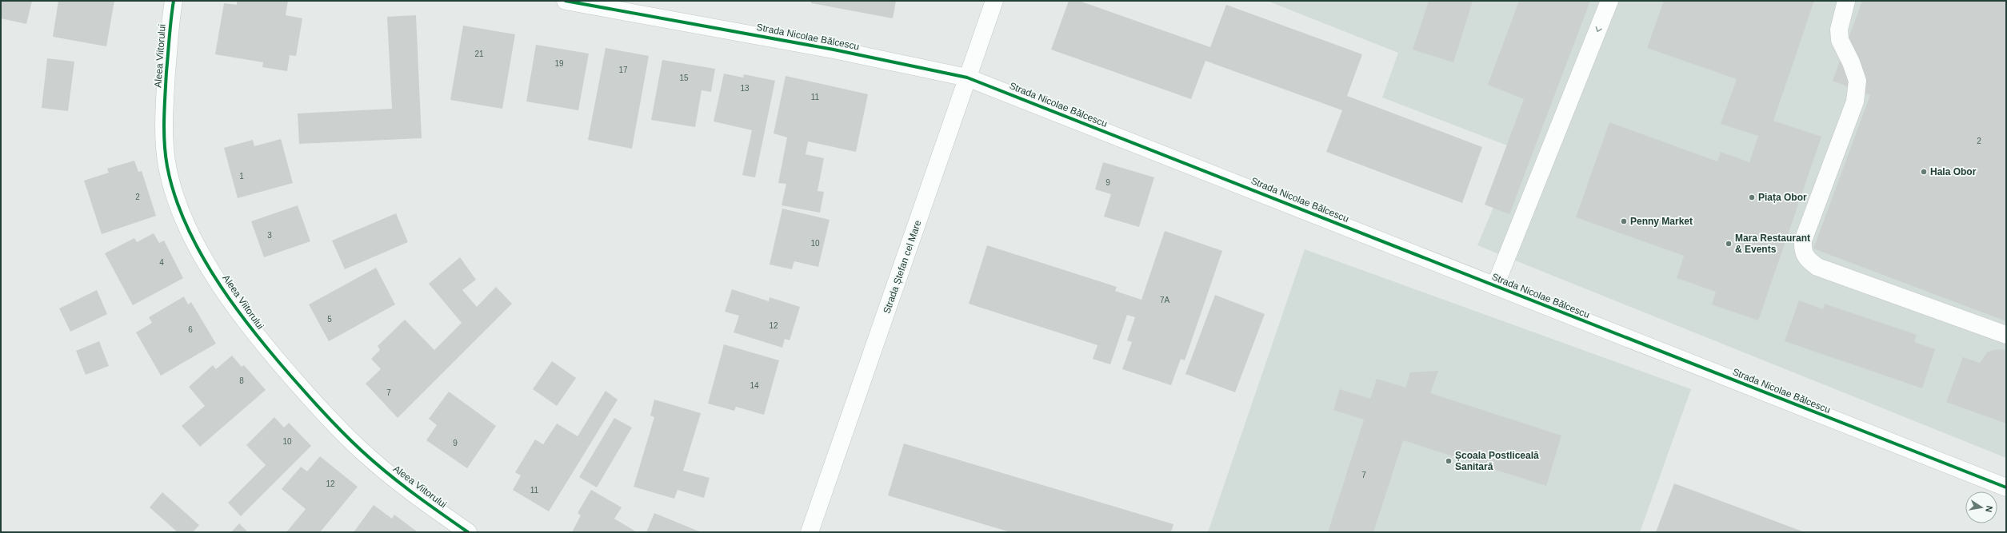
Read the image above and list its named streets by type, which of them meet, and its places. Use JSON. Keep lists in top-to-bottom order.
{
  "streets": {
    "street": ["Strada Nicolae Bălcescu", "Aleea Viitorului", "Strada Ștefan cel Mare"]
  },
  "crossings": [
    ["Strada Nicolae Bălcescu", "Strada Ștefan cel Mare"]
  ],
  "places": [
    "Hala Obor",
    "Piața Obor",
    "Penny Market",
    "Mara Restaurant & Events",
    "Școala Postliceală Sanitară"
  ],
  "house_numbers": [
    "21",
    "19",
    "17",
    "15",
    "13",
    "11",
    "2",
    "1",
    "9",
    "2",
    "3",
    "10",
    "4",
    "7A",
    "5",
    "12",
    "6",
    "8",
    "14",
    "7",
    "10",
    "9",
    "7",
    "12",
    "11"
  ],
  "north": "right"
}
